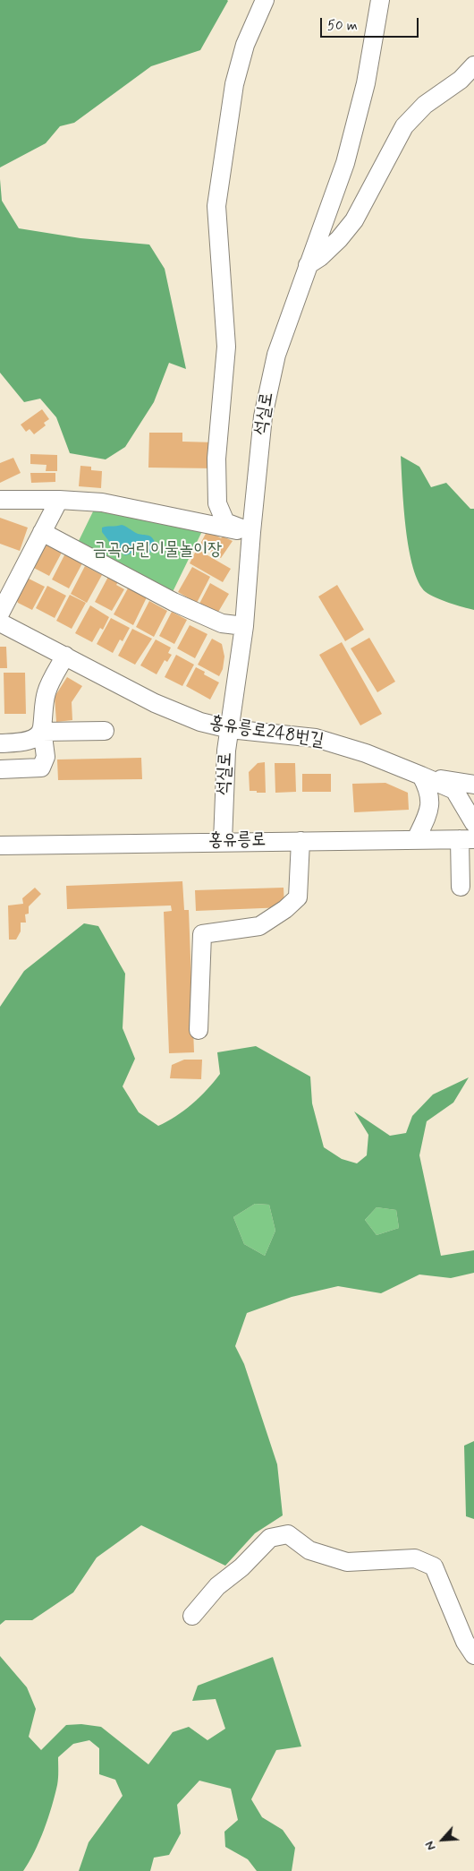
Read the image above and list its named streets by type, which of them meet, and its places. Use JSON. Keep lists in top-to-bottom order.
{
  "streets": {
    "street": ["석실로", "홍유릉로248번길", "홍유릉로"]
  },
  "crossings": [
    ["석실로", "홍유릉로248번길"],
    ["석실로", "홍유릉로"]
  ],
  "parks": ["금곡어린이물놀이장"],
  "scale_bar": "50 m",
  "north": "bottom left"
}
